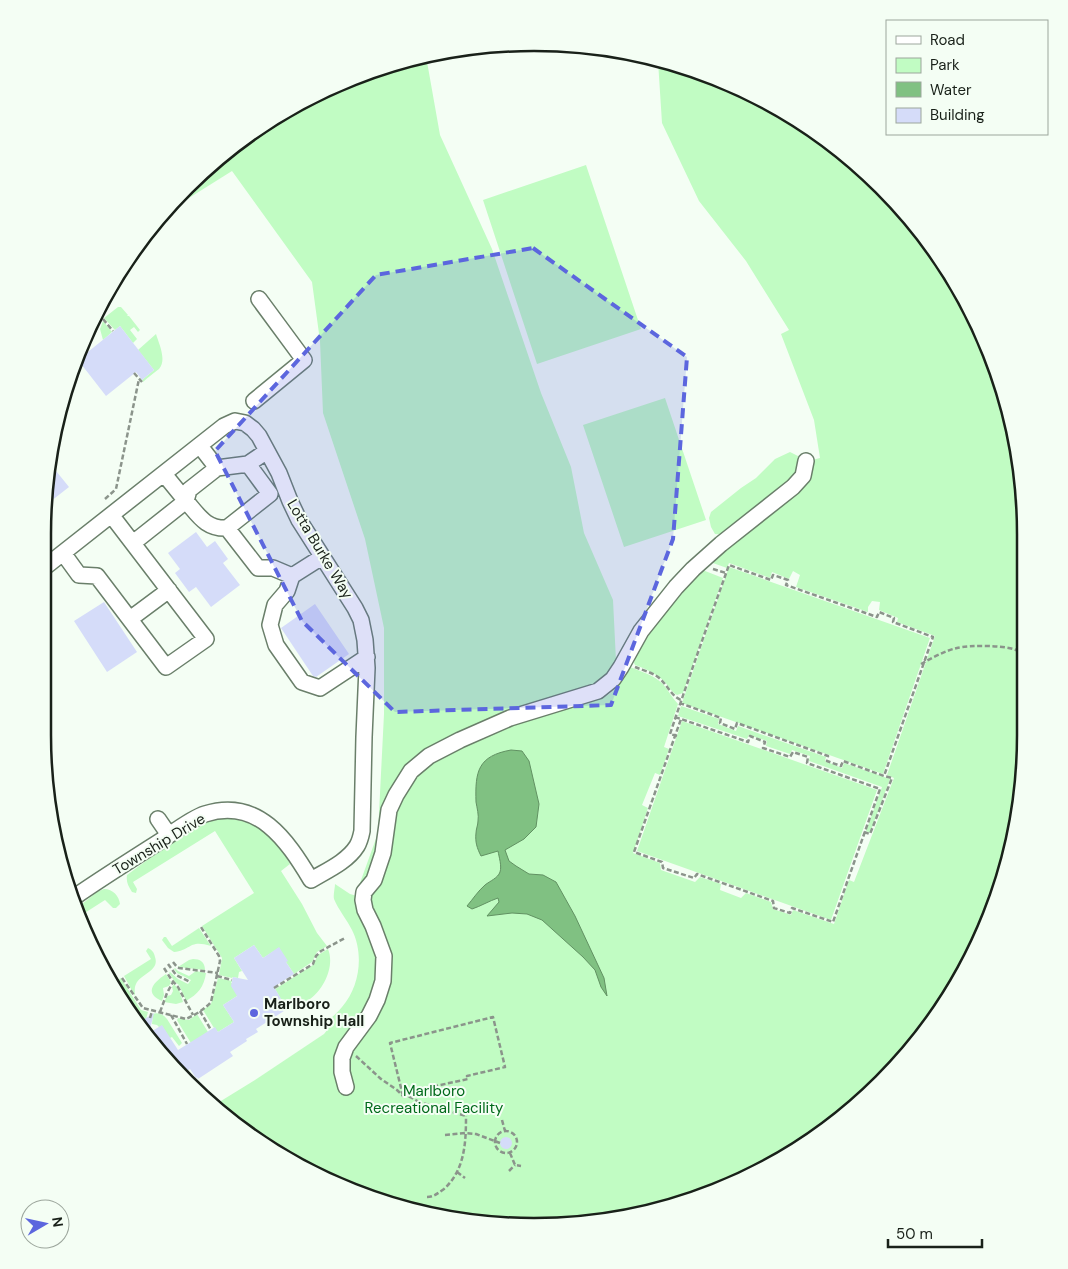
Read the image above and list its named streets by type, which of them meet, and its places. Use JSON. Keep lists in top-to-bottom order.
{
  "streets": {
    "lane": ["Lotta Burke Way", "Township Drive"]
  },
  "crossings": [
    ["Lotta Burke Way", "Township Drive"]
  ],
  "parks": ["Marlboro Recreational Facility"],
  "places": ["Marlboro Township Hall"],
  "legend": [
    "Road",
    "Park",
    "Water",
    "Building"
  ],
  "scale_bar": "50 m",
  "north": "right"
}
